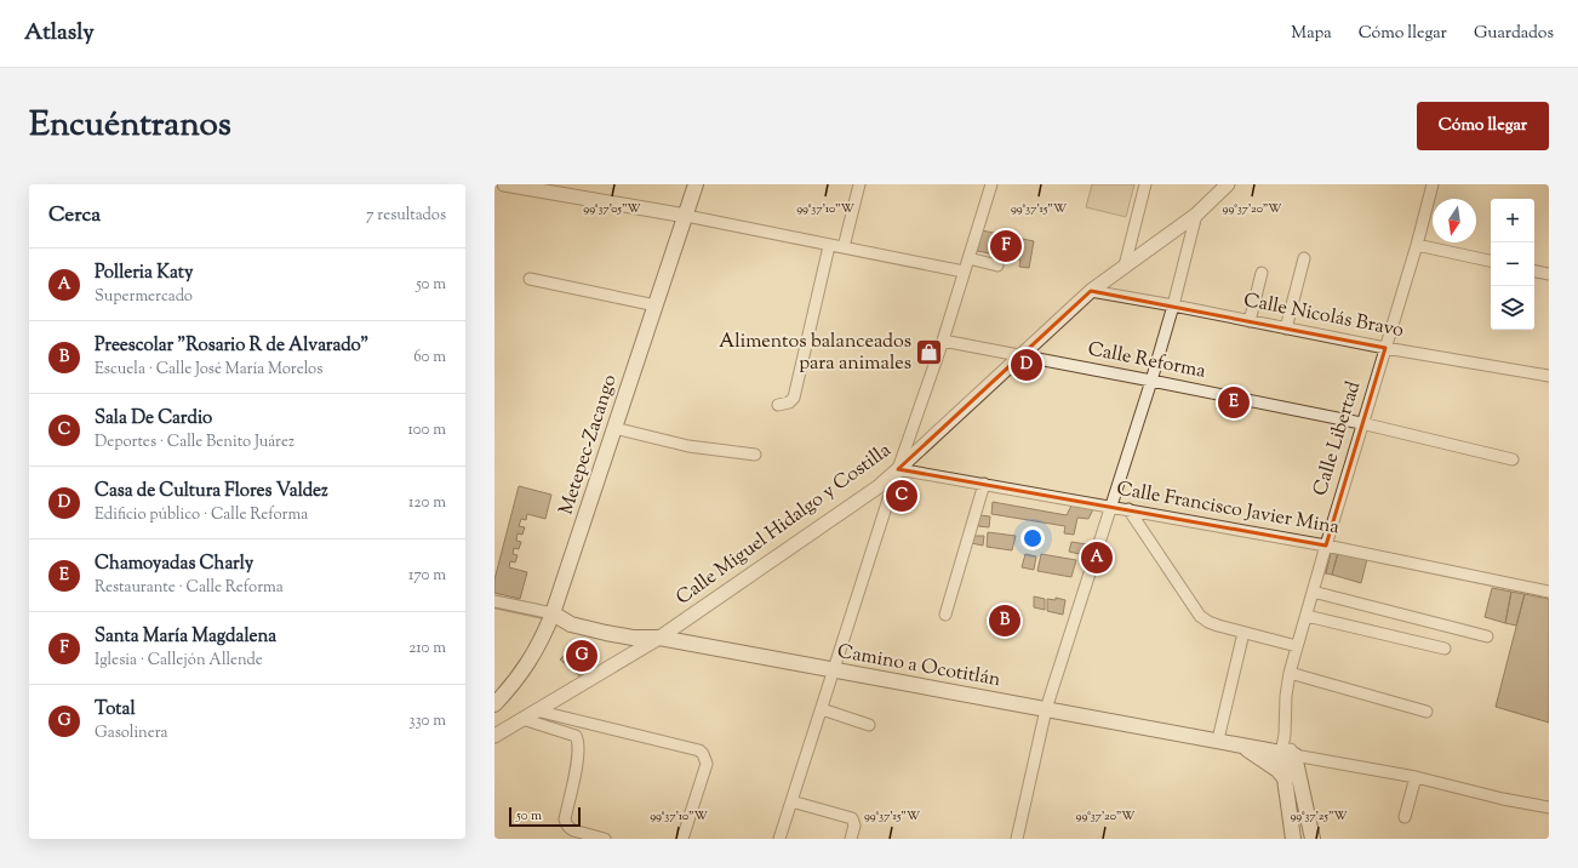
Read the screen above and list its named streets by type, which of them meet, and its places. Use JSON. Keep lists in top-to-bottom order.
{
  "streets": {
    "main road": ["Metepec-Zacango", "Camino a Ocotitlán"],
    "street": [
      "Calle Nicolás Bravo",
      "Calle Reforma",
      "Calle Libertad",
      "Calle Francisco Javier Mina",
      "Calle Miguel Hidalgo y Costilla"
    ]
  },
  "crossings": [
    ["Calle Nicolás Bravo", "Calle Libertad"],
    ["Calle Nicolás Bravo", "Calle Miguel Hidalgo y Costilla"],
    ["Calle Reforma", "Calle Libertad"],
    ["Calle Reforma", "Calle Miguel Hidalgo y Costilla"],
    ["Calle Libertad", "Calle Francisco Javier Mina"],
    ["Calle Libertad", "Camino a Ocotitlán"],
    ["Metepec-Zacango", "Camino a Ocotitlán"],
    ["Calle Francisco Javier Mina", "Calle Miguel Hidalgo y Costilla"],
    ["Calle Miguel Hidalgo y Costilla", "Camino a Ocotitlán"]
  ],
  "places": {
    "shop": ["Alimentos balanceados para animales"]
  },
  "scale_bar": "50 m",
  "north": "bottom",
  "page": {
    "header": "Atlasly",
    "nav": ["Mapa", "Cómo llegar", "Guardados"],
    "title": "Encuéntranos",
    "buttons": "Cómo llegar",
    "heading": ["Cerca", "7 resultados"],
    "map_buttons": ["+", "−"],
    "pins": [
      "F",
      "D",
      "E",
      "C",
      "A",
      "B",
      "G"
    ],
    "list": [
      {
        "mark": "A",
        "name": "Polleria Katy",
        "note": "Supermercado",
        "value": "50 m"
      },
      {
        "mark": "B",
        "name": "Preescolar \"Rosario R de Alvarado\"",
        "note": "Escuela · Calle José María Morelos",
        "value": "60 m"
      },
      {
        "mark": "C",
        "name": "Sala De Cardio",
        "note": "Deportes · Calle Benito Juárez",
        "value": "100 m"
      },
      {
        "mark": "D",
        "name": "Casa de Cultura Flores Valdez",
        "note": "Edificio público · Calle Reforma",
        "value": "120 m"
      },
      {
        "mark": "E",
        "name": "Chamoyadas Charly",
        "note": "Restaurante · Calle Reforma",
        "value": "170 m"
      },
      {
        "mark": "F",
        "name": "Santa María Magdalena",
        "note": "Iglesia · Callejón Allende",
        "value": "210 m"
      },
      {
        "mark": "G",
        "name": "Total",
        "note": "Gasolinera",
        "value": "330 m"
      }
    ],
    "scale": "50 m"
  },
  "coordinates": [
    "99°37'05\"W",
    "99°37'10\"W",
    "99°37'15\"W",
    "99°37'20\"W",
    "99°37'25\"W"
  ]
}
